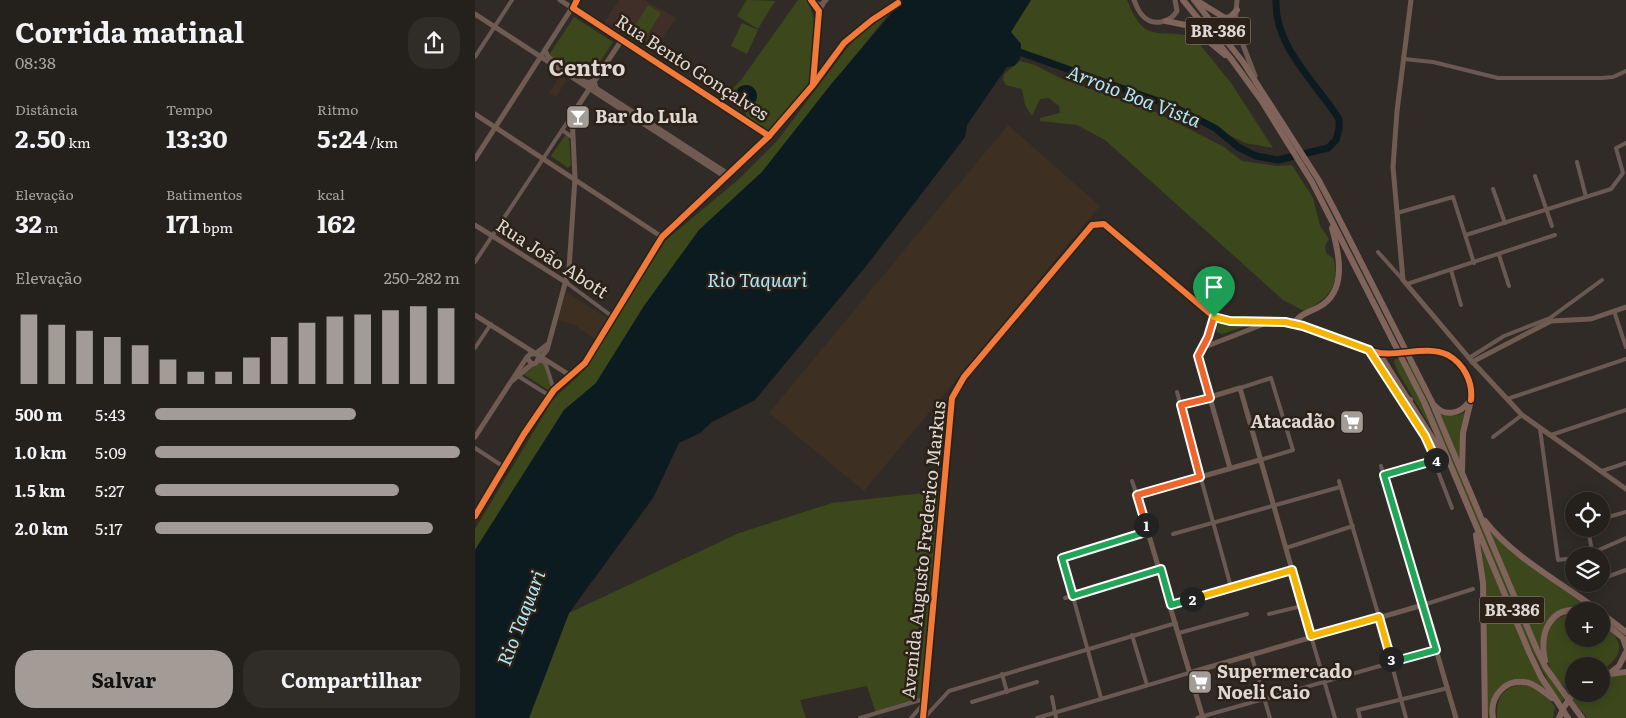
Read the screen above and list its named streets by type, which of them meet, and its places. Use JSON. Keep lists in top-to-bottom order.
{
  "streets": {
    "highway": ["BR-386"],
    "street": ["Rua Bento Gonçalves", "Rua João Abott", "Avenida Augusto Frederico Markus"]
  },
  "districts": ["Centro"],
  "water": ["Arroio Boa Vista", "Rio Taquari"],
  "places": {
    "bar": ["Bar do Lula"],
    "supermarket": ["Atacadão", "Supermercado Noeli Caio"]
  },
  "page": {
    "heading": ["Corrida matinal", "08:38"],
    "stats": [
      ["Distância", "2.50 km"],
      ["Tempo", "13:30"],
      ["Ritmo", "5:24 /km"],
      ["Elevação", "32 m"],
      ["Batimentos", "171 bpm"],
      ["kcal", "162"]
    ],
    "chart": ["Elevação", "250–282 m"],
    "list": [
      {
        "name": "500 m",
        "note": "5:43"
      },
      {
        "name": "1.0 km",
        "note": "5:09"
      },
      {
        "name": "1.5 km",
        "note": "5:27"
      },
      {
        "name": "2.0 km",
        "note": "5:17"
      }
    ],
    "pins": [
      "4",
      "1",
      "2",
      "3"
    ],
    "map_buttons": ["+", "−"],
    "buttons": ["Salvar", "Compartilhar"]
  }
}
